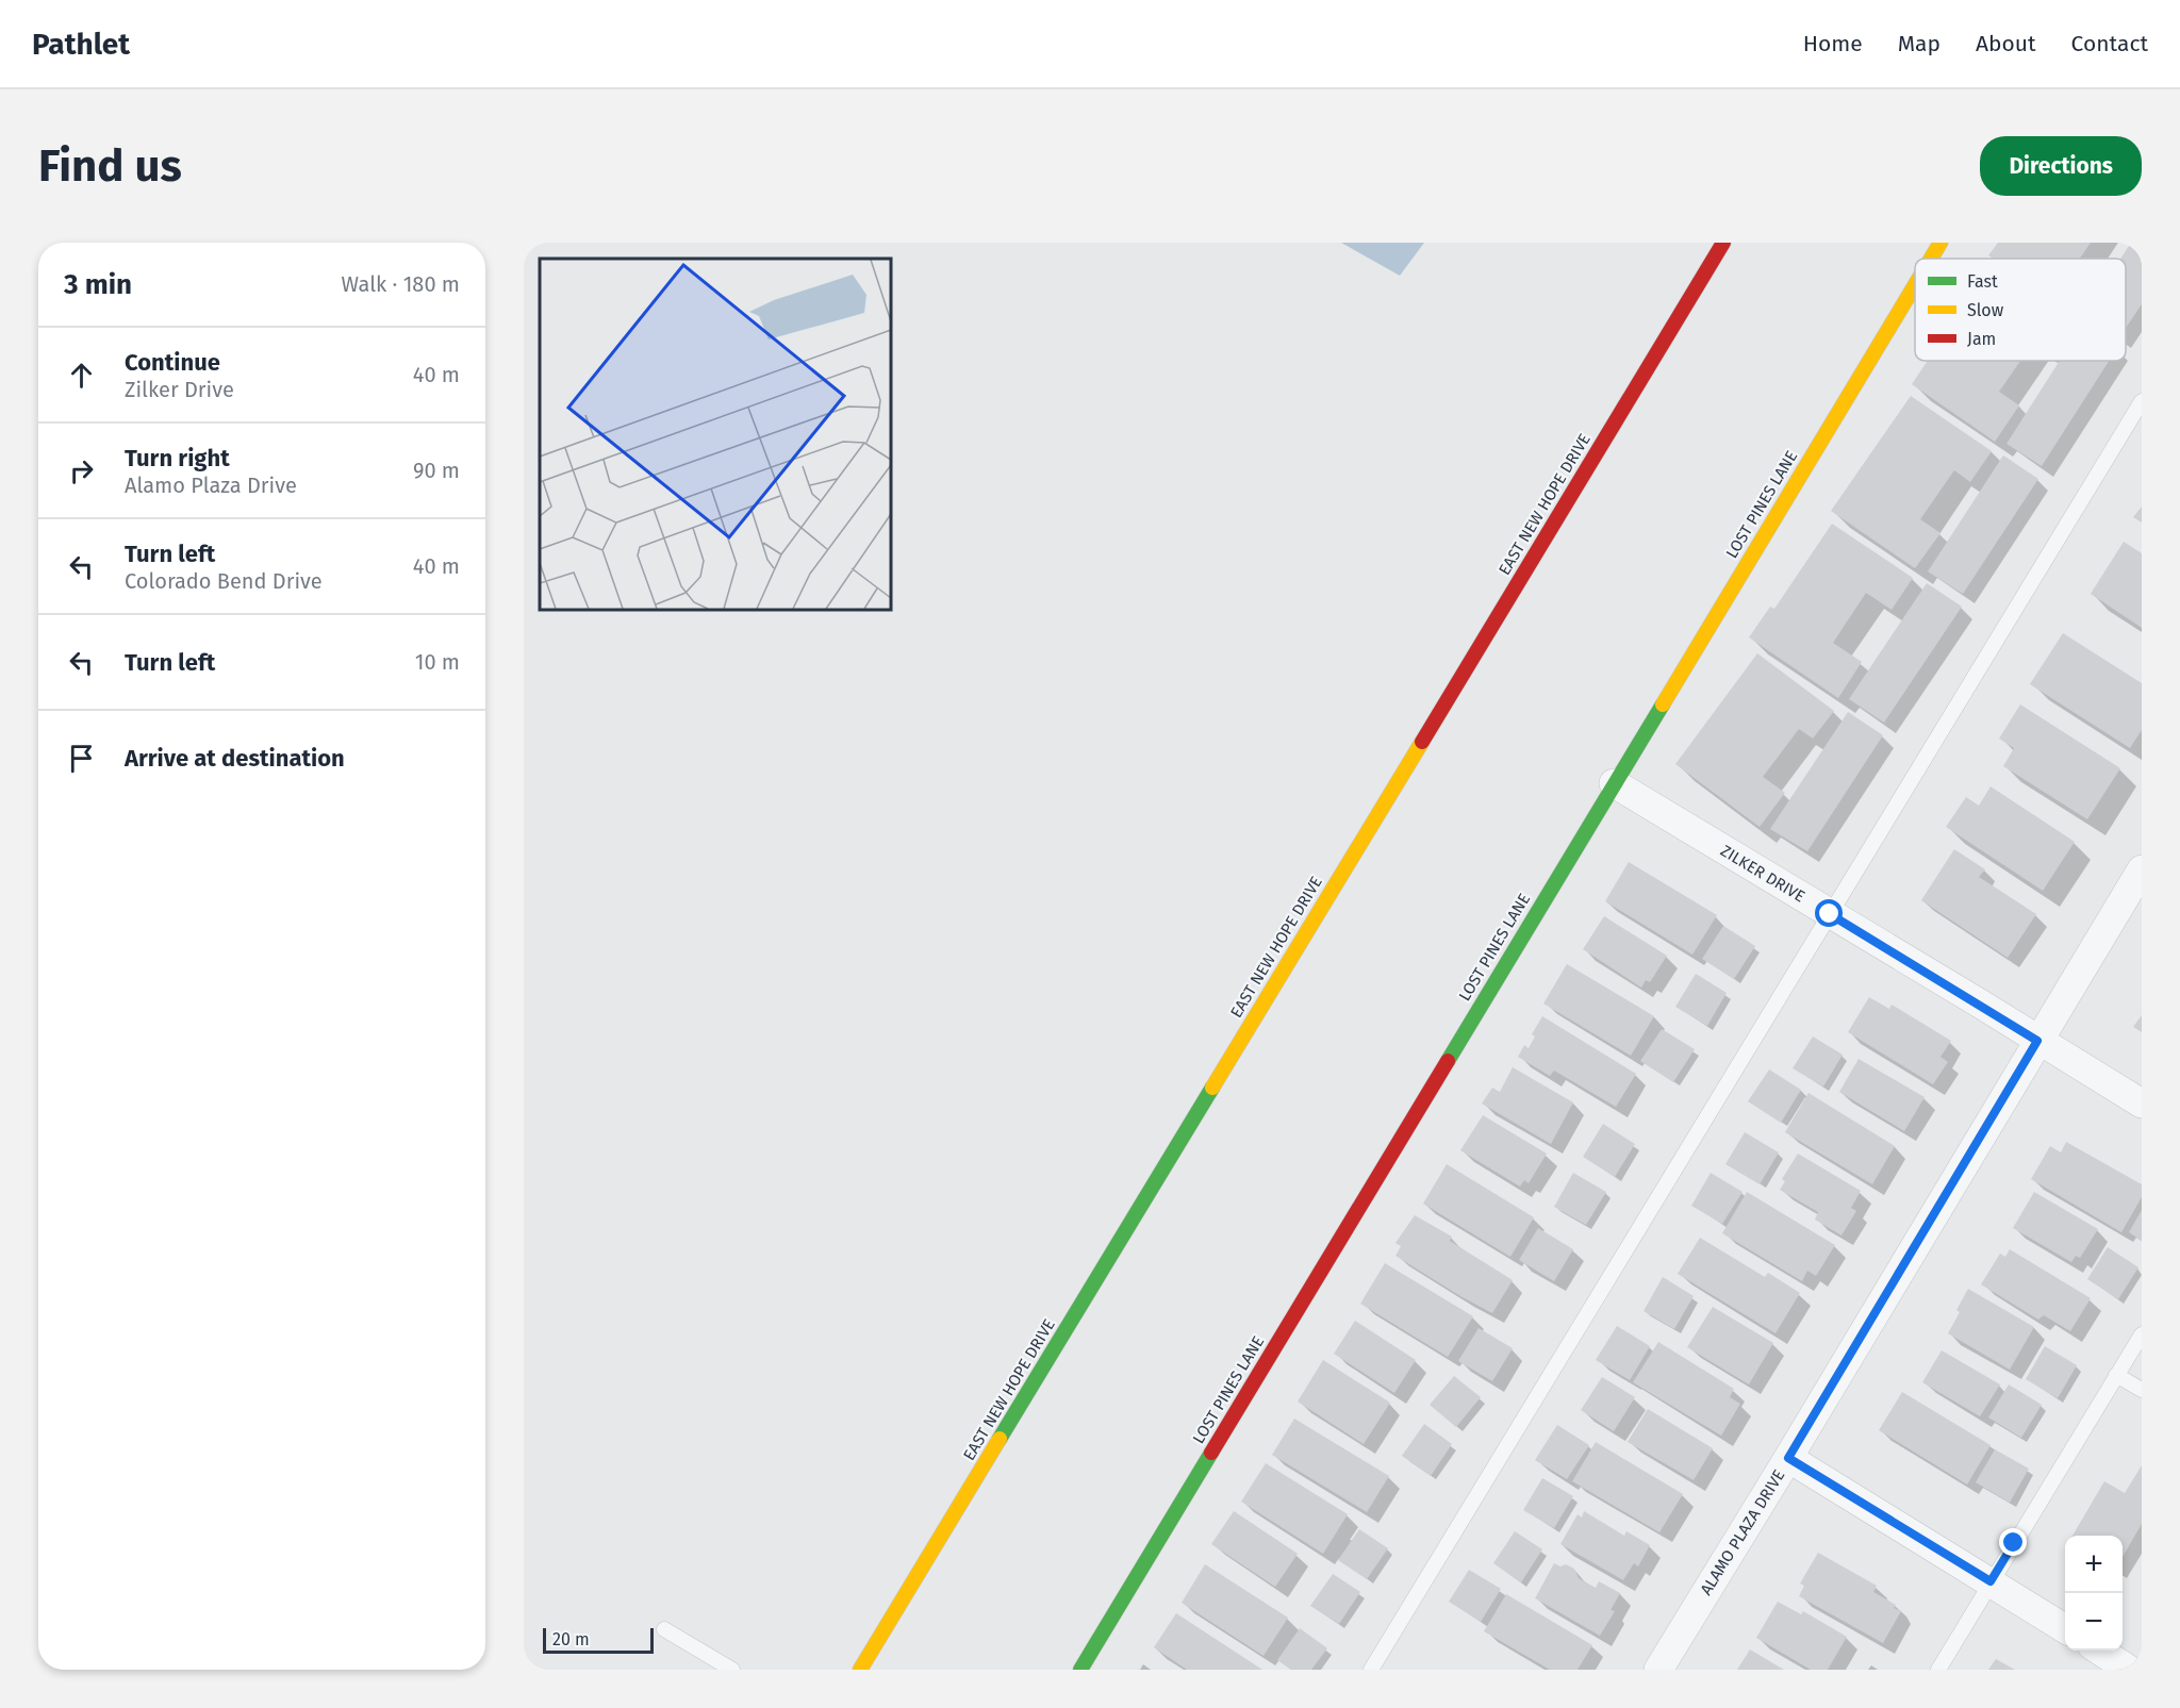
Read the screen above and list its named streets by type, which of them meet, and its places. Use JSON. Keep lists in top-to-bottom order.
{
  "streets": {
    "street": [
      "EAST NEW HOPE DRIVE",
      "LOST PINES LANE",
      "ZILKER DRIVE",
      "ALAMO PLAZA DRIVE"
    ]
  },
  "crossings": [
    ["LOST PINES LANE", "ZILKER DRIVE"],
    ["ZILKER DRIVE", "ALAMO PLAZA DRIVE"]
  ],
  "legend": ["Fast", "Slow", "Jam"],
  "scale_bar": "20 m",
  "page": {
    "header": "Pathlet",
    "nav": [
      "Home",
      "Map",
      "About",
      "Contact"
    ],
    "buttons": "Directions",
    "title": "Find us",
    "heading": ["3 min", "Walk · 180 m"],
    "list": [
      ["Continue", "Zilker Drive", "40 m"],
      ["Turn right", "Alamo Plaza Drive", "90 m"],
      ["Turn left", "Colorado Bend Drive", "40 m"],
      ["Turn left", "10 m"],
      "Arrive at destination"
    ],
    "map_buttons": ["+", "−"],
    "scale": "20 m"
  }
}
